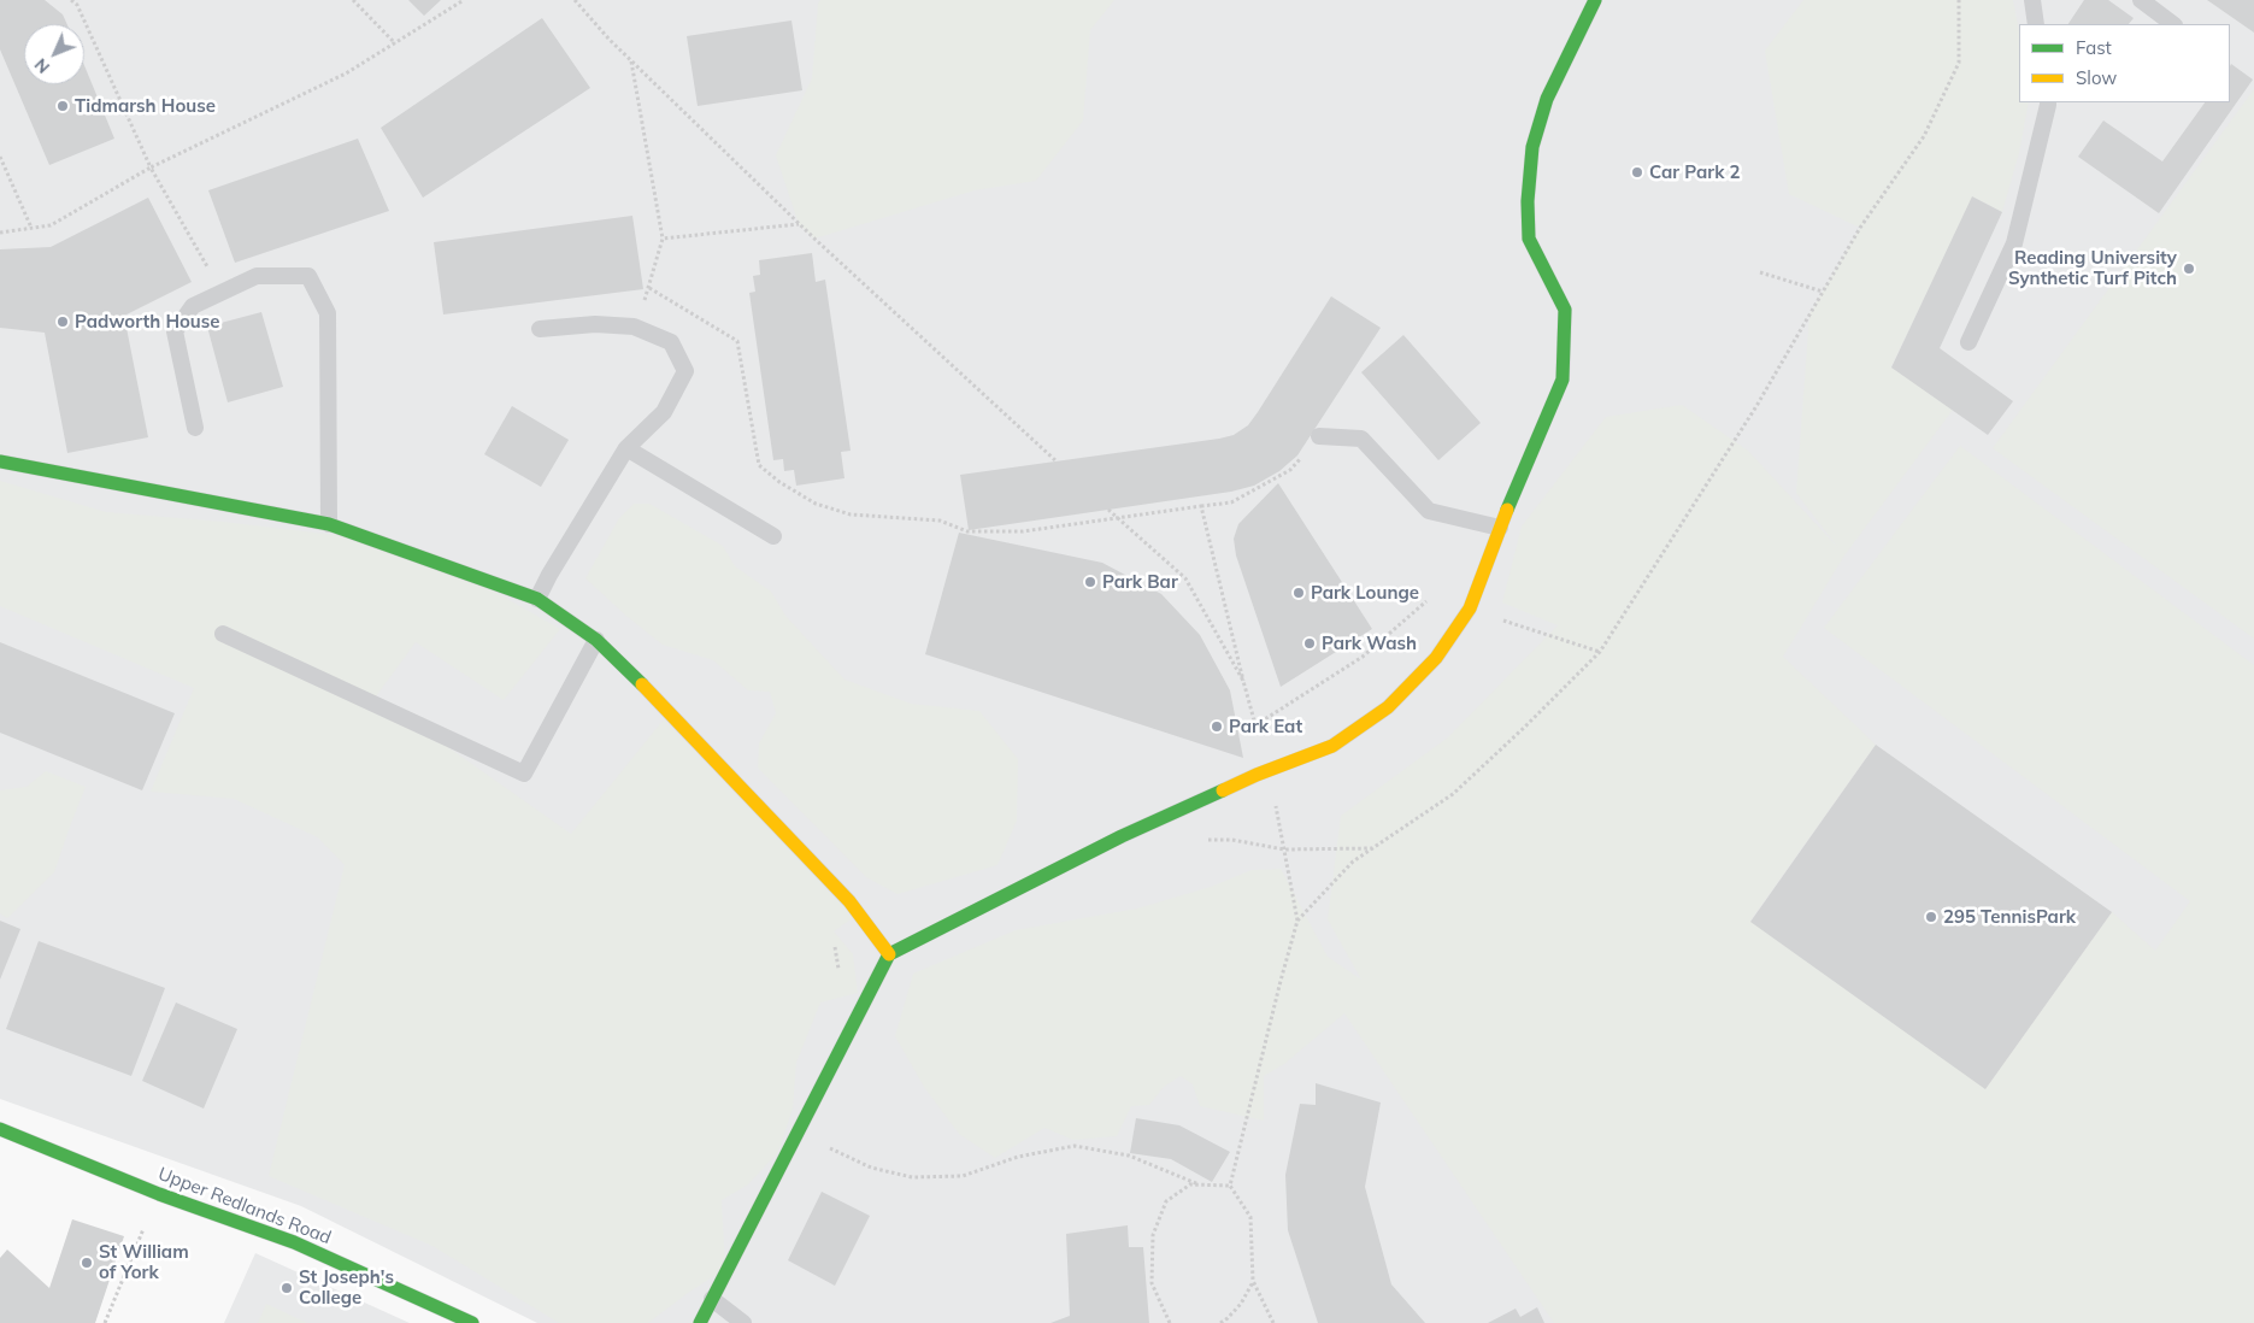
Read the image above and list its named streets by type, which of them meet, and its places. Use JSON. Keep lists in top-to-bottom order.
{
  "streets": {
    "street": ["Upper Redlands Road"]
  },
  "places": [
    "Tidmarsh House",
    "Car Park 2",
    "Reading University Synthetic Turf Pitch",
    "Padworth House",
    "Park Bar",
    "Park Lounge",
    "Park Wash",
    "Park Eat",
    "295 TennisPark",
    "St William of York",
    "St Joseph's College"
  ],
  "legend": ["Fast", "Slow"],
  "north": "bottom left"
}
